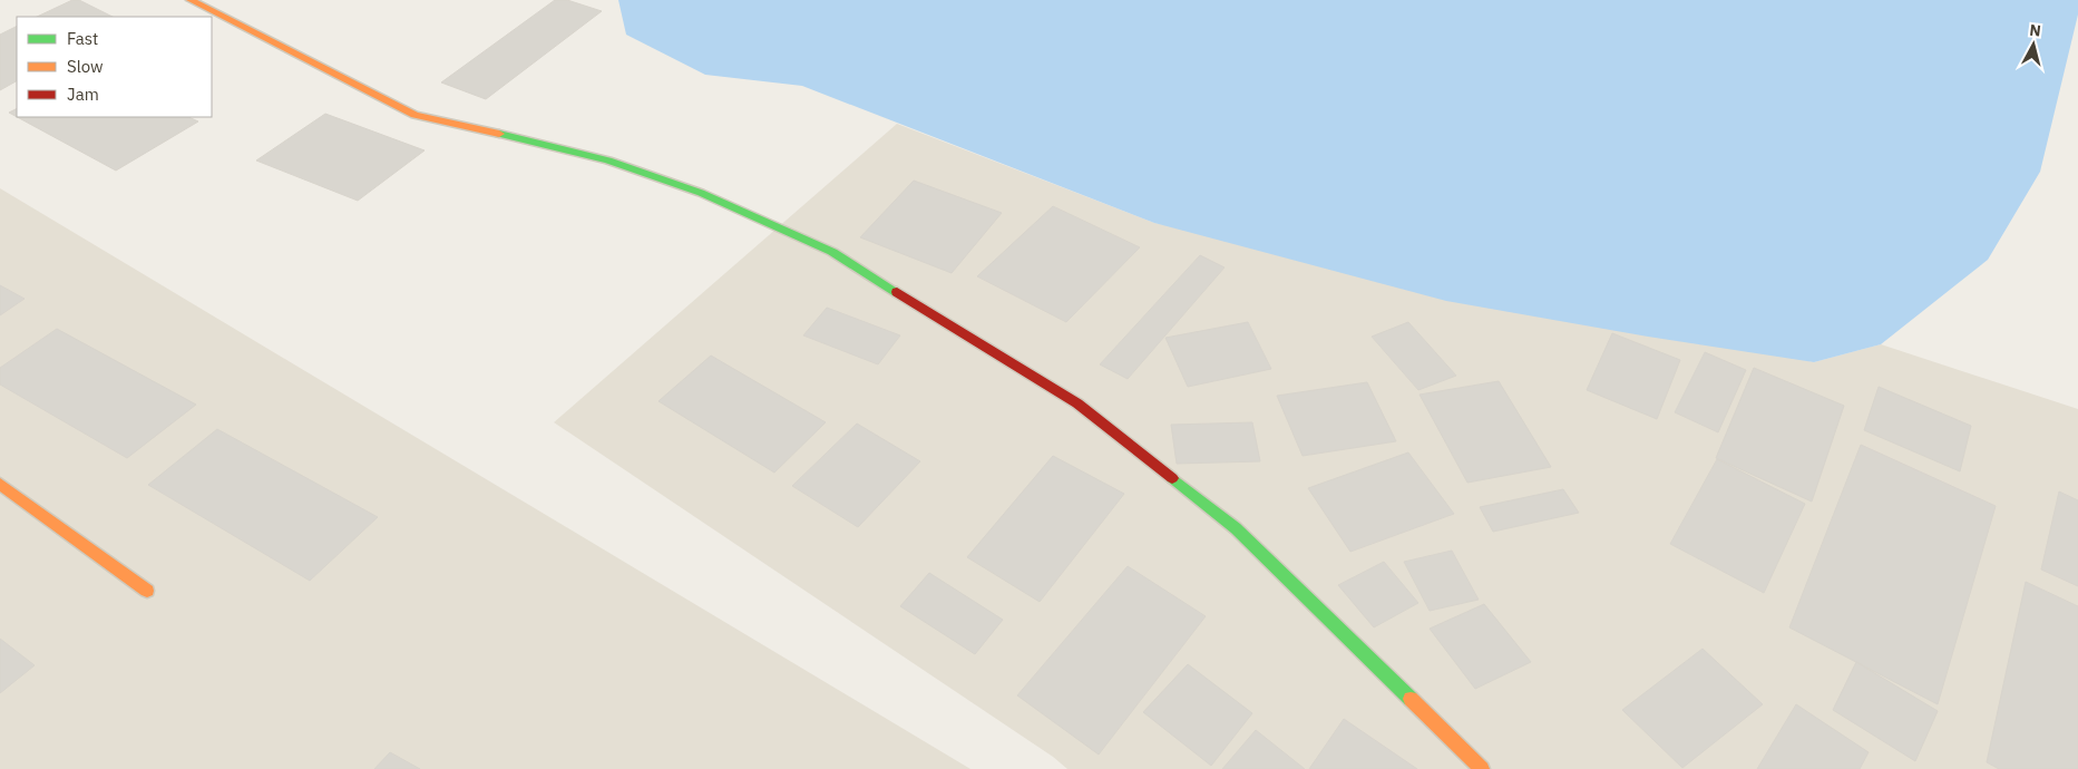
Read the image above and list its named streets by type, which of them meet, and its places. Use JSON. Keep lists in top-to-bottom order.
{
  "legend": ["Fast", "Slow", "Jam"],
  "north": "top"
}
